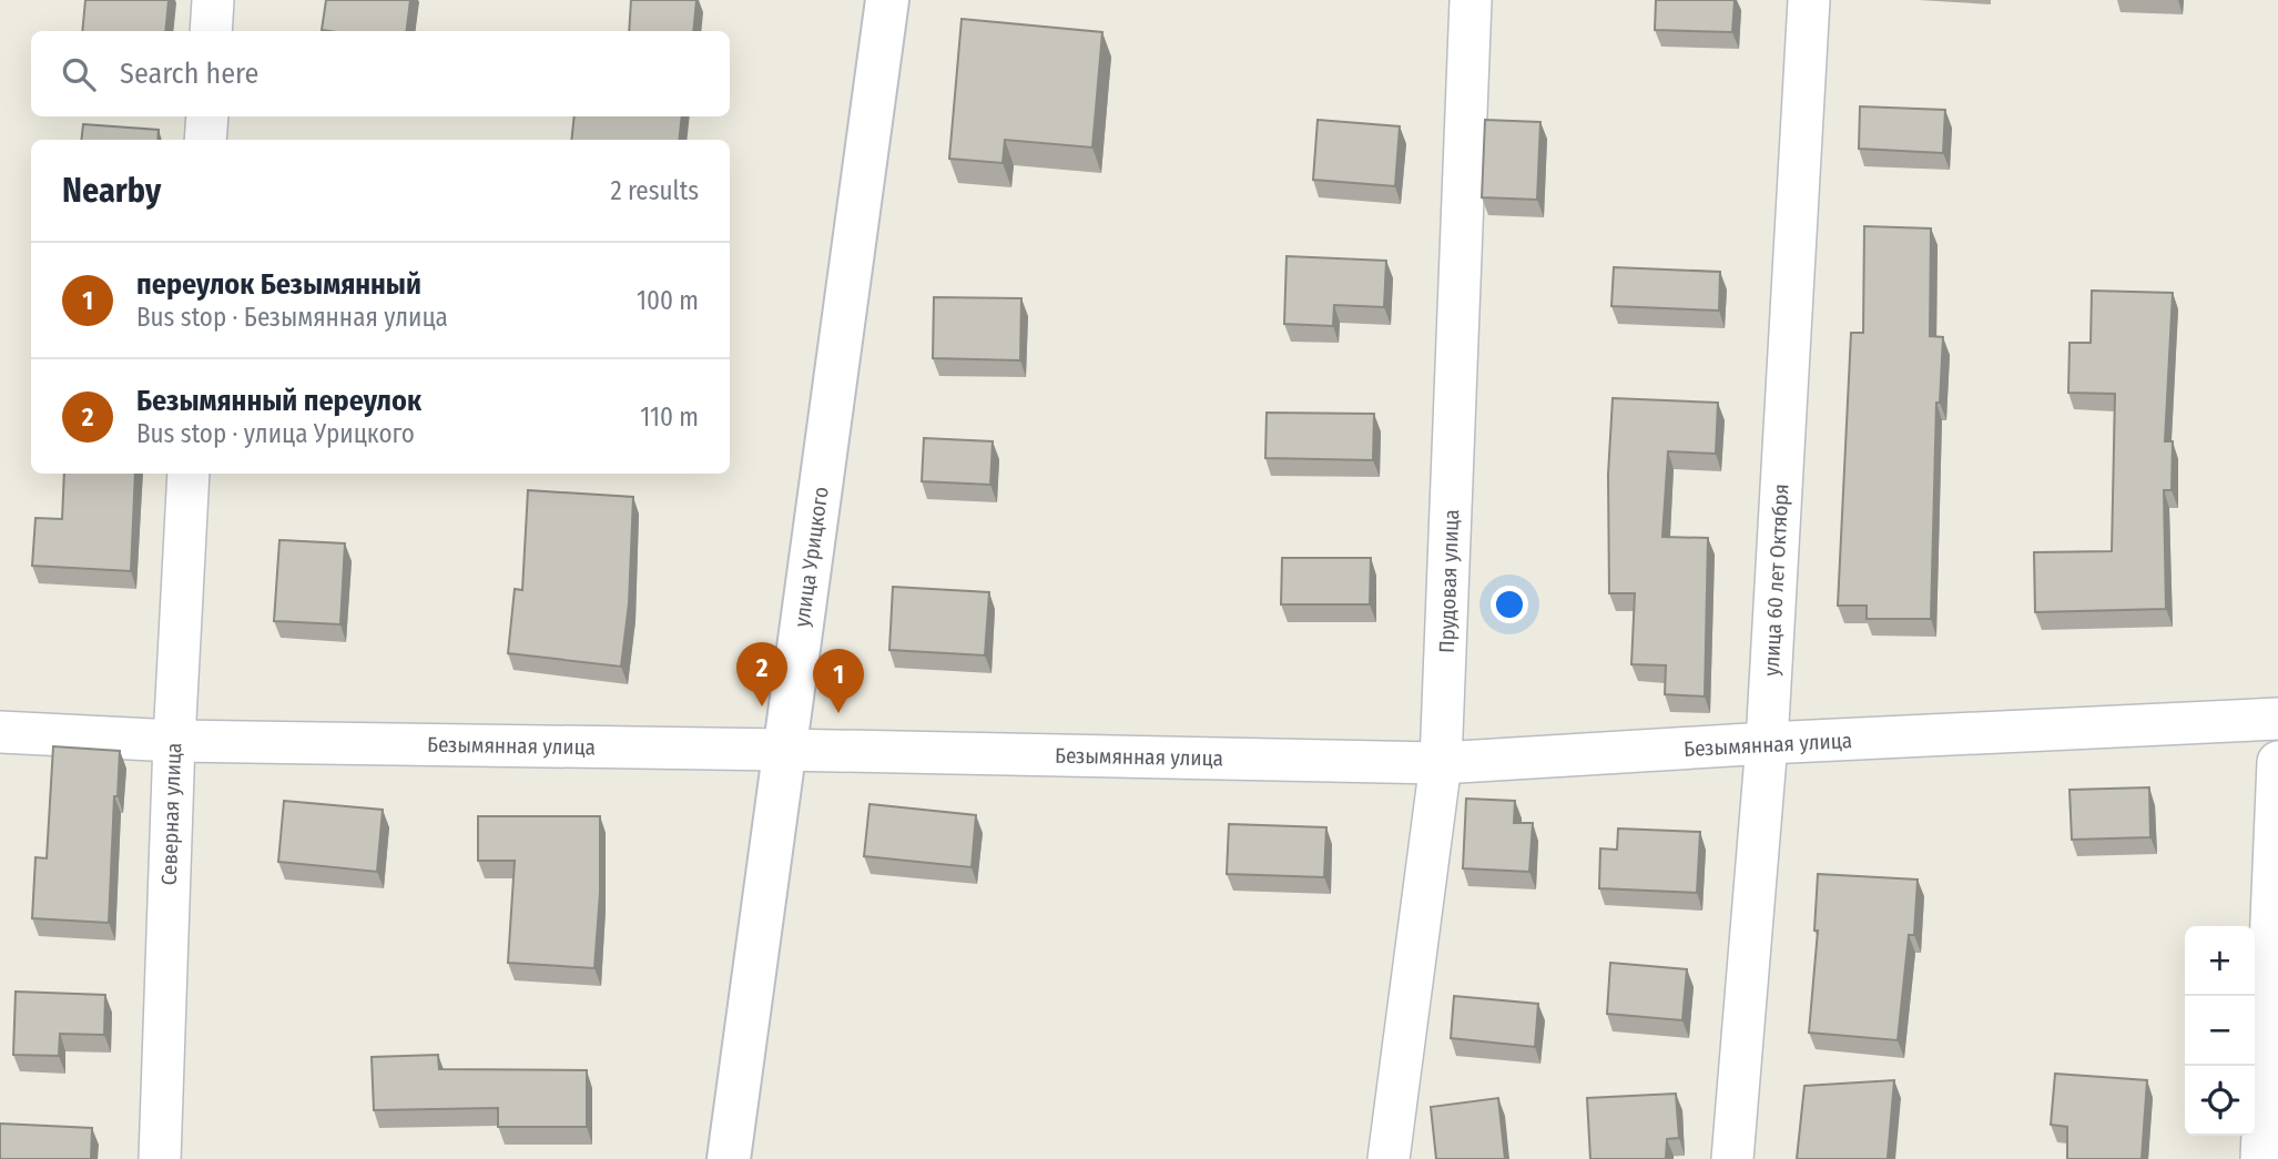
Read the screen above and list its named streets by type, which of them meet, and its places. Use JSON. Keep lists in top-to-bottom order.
{
  "streets": {
    "street": [
      "улица Урицкого",
      "улица 60 лет Октября",
      "Прудовая улица",
      "Безымянная улица",
      "Северная улица"
    ]
  },
  "crossings": [
    ["улица Урицкого", "Безымянная улица"],
    ["улица 60 лет Октября", "Безымянная улица"],
    ["Прудовая улица", "Безымянная улица"],
    ["Безымянная улица", "Северная улица"]
  ],
  "page": {
    "search": "Search here",
    "heading": ["Nearby", "2 results"],
    "list": [
      {
        "mark": "1",
        "name": "переулок Безымянный",
        "note": "Bus stop · Безымянная улица",
        "value": "100 m"
      },
      {
        "mark": "2",
        "name": "Безымянный переулок",
        "note": "Bus stop · улица Урицкого",
        "value": "110 m"
      }
    ],
    "pins": ["2", "1"],
    "map_buttons": ["+", "−"]
  }
}
